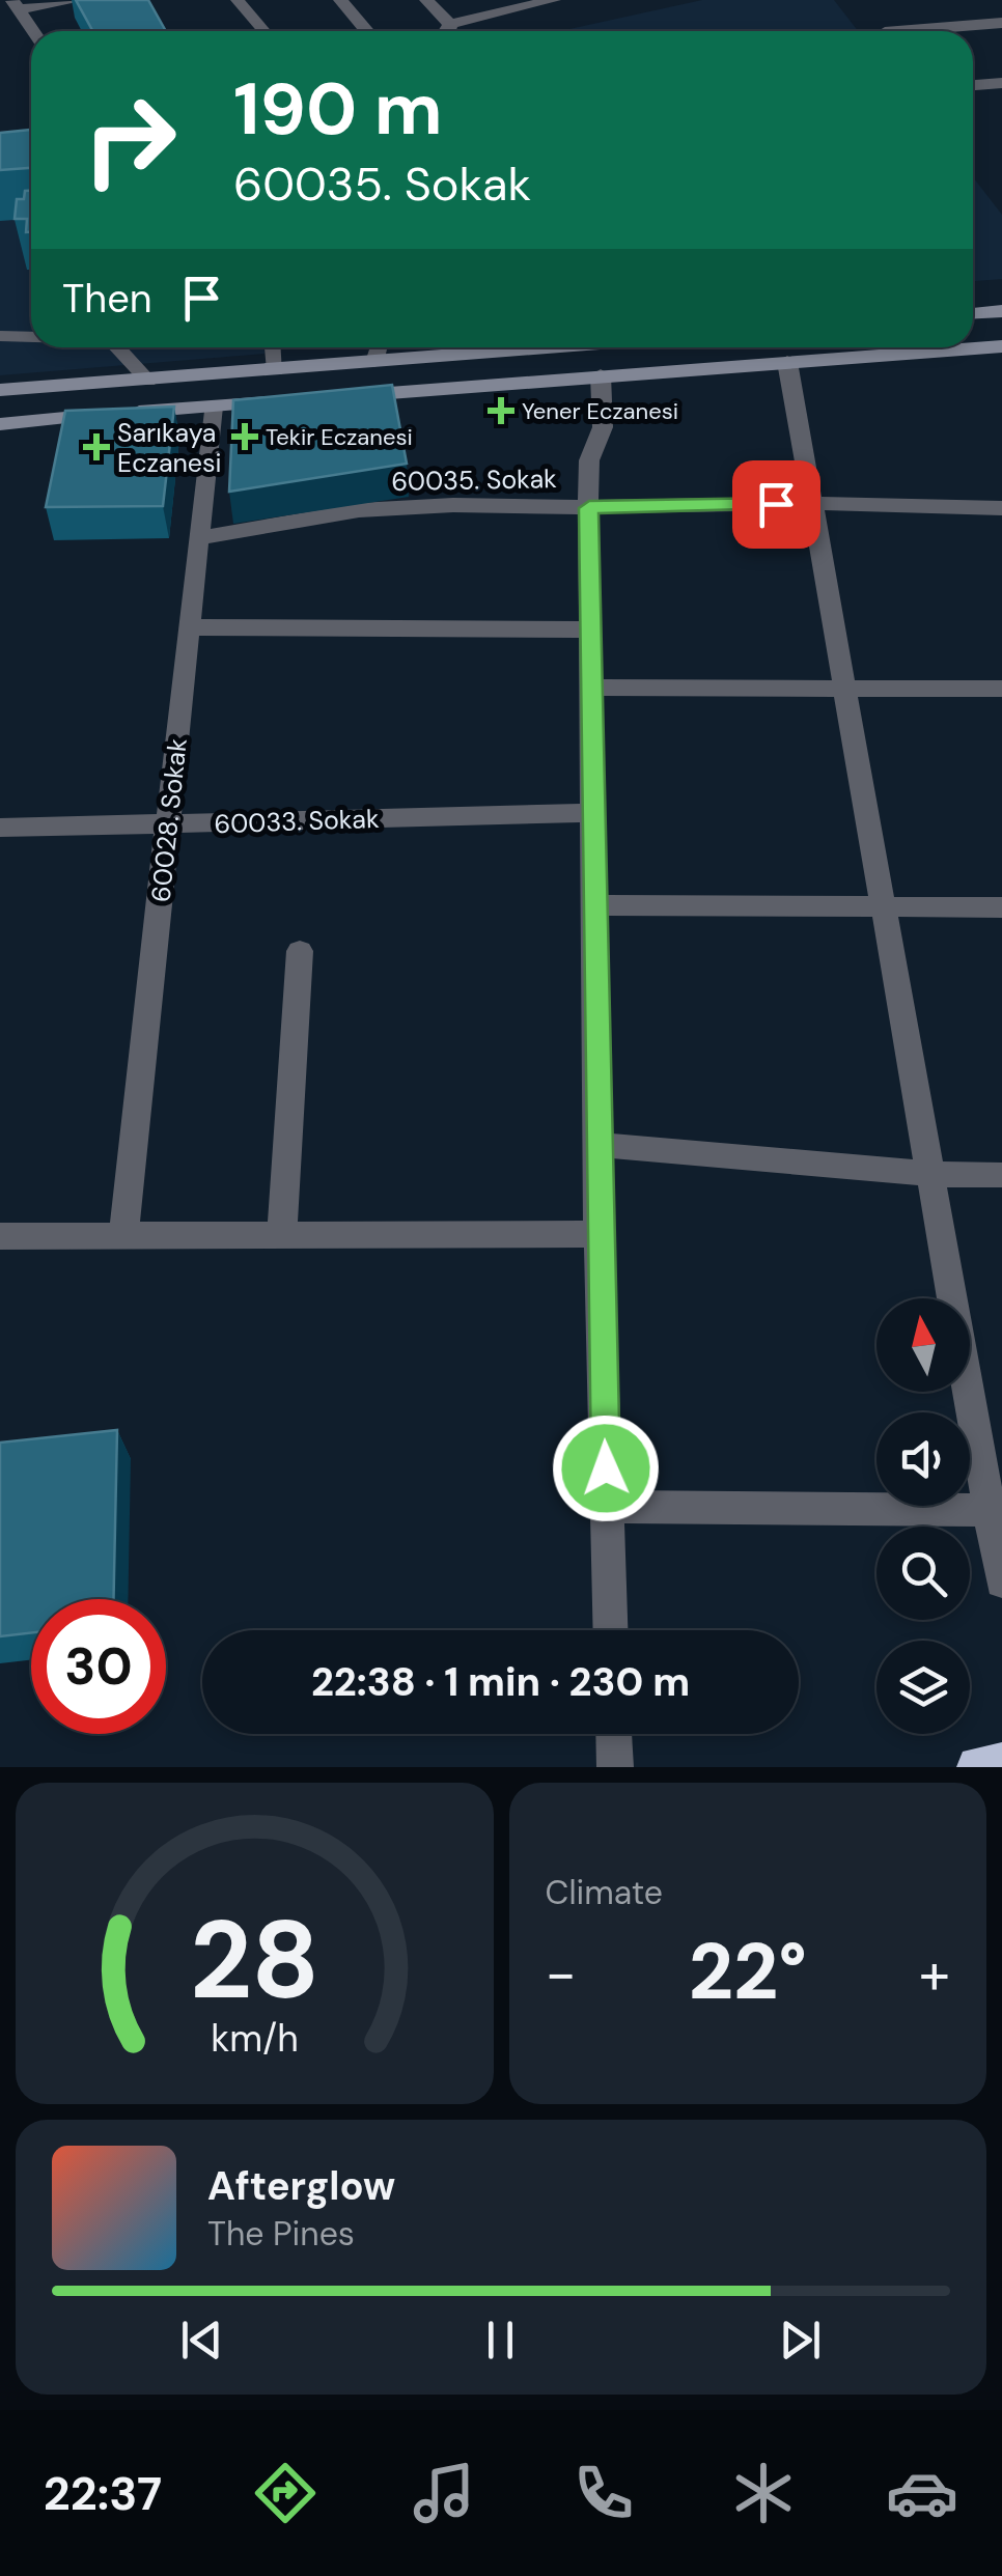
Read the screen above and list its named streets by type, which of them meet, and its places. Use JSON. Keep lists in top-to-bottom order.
{
  "streets": {
    "street": ["60035. Sokak", "60028. Sokak", "60033. Sokak"]
  },
  "crossings": [
    ["60035. Sokak", "60028. Sokak"],
    ["60028. Sokak", "60033. Sokak"]
  ],
  "places": {
    "health": ["Yener Eczanesi", "Tekir Eczanesi", "Sarıkaya Eczanesi"]
  },
  "north": "top",
  "page": {
    "turn": ["190 m", "60035. Sokak"],
    "then": "Then",
    "limit": "30",
    "trip": "22:38 · 1 min · 230 m",
    "tile": "Climate",
    "heat": ["−", "22°", "+"],
    "song": ["Afterglow", "The Pines"],
    "tabs": "22:37",
    "gauge": ["28", "km/h"]
  }
}
